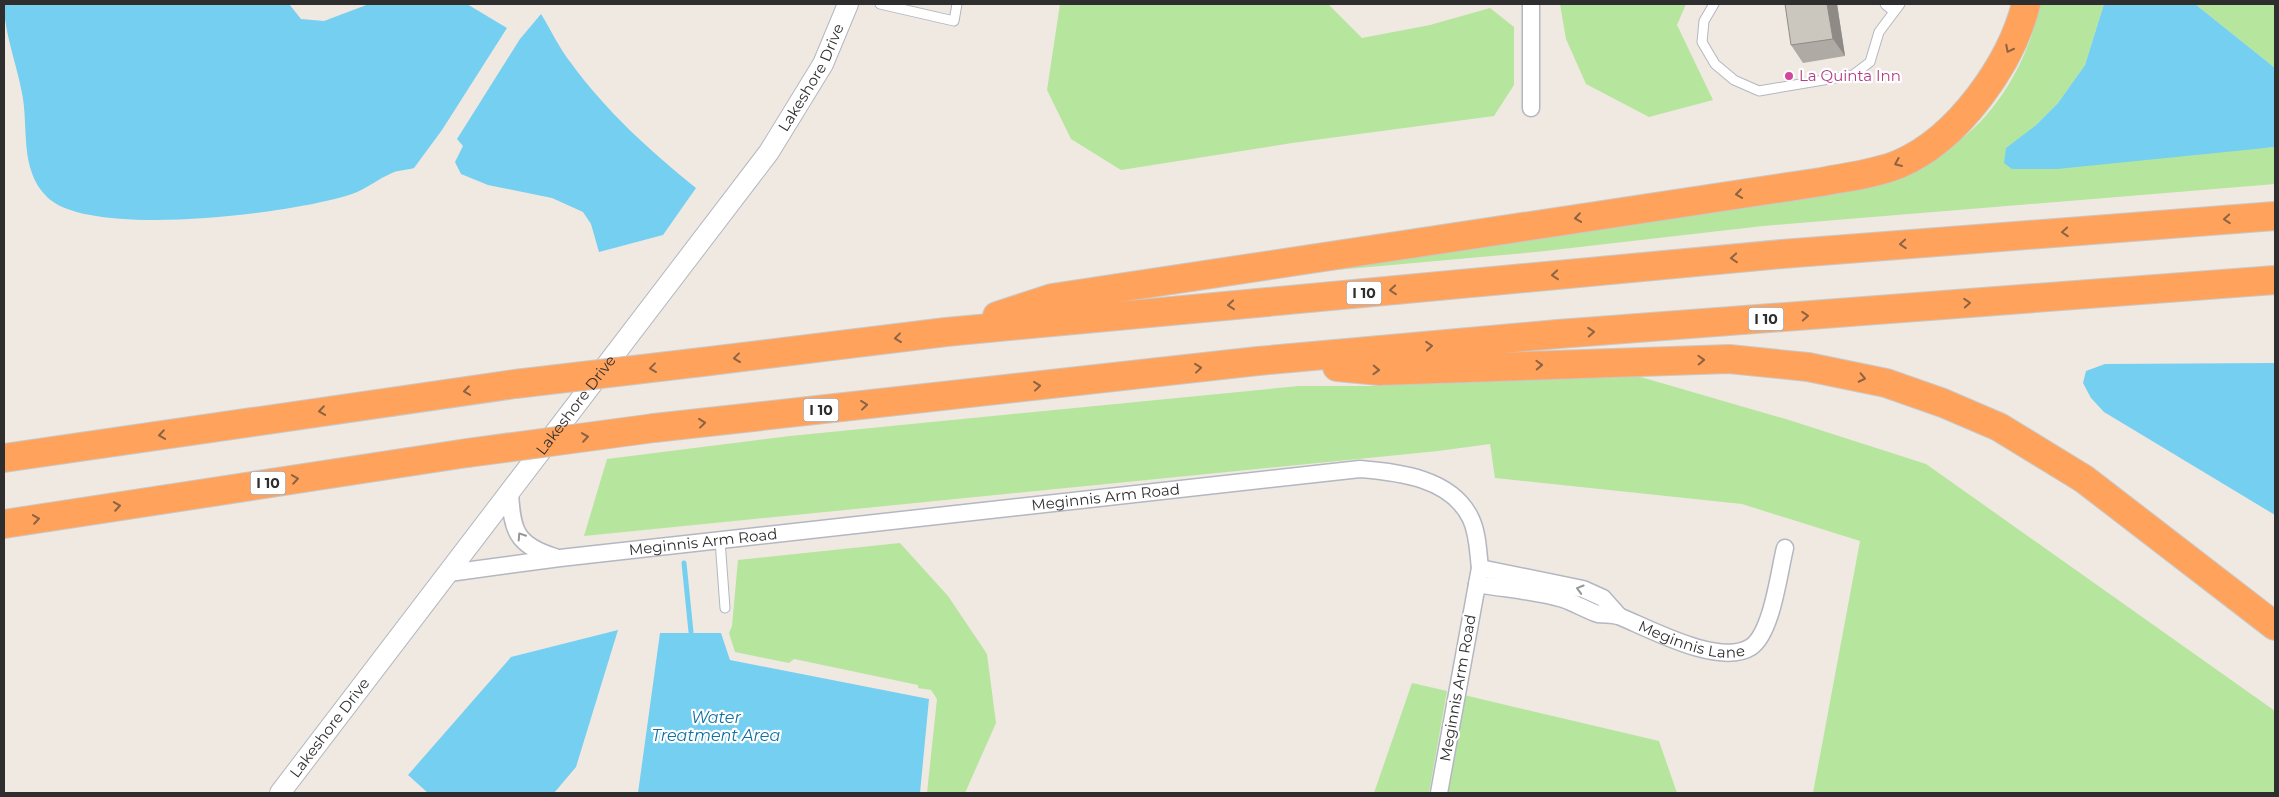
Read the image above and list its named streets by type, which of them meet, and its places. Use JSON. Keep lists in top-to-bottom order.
{
  "streets": {
    "highway": ["I 10"],
    "street": ["Lakeshore Drive", "Meginnis Arm Road", "Meginnis Lane"]
  },
  "crossings": [
    ["Lakeshore Drive", "Meginnis Arm Road"],
    ["Meginnis Arm Road", "Meginnis Lane"]
  ],
  "water": ["Water Treatment Area"],
  "places": ["La Quinta Inn"]
}
